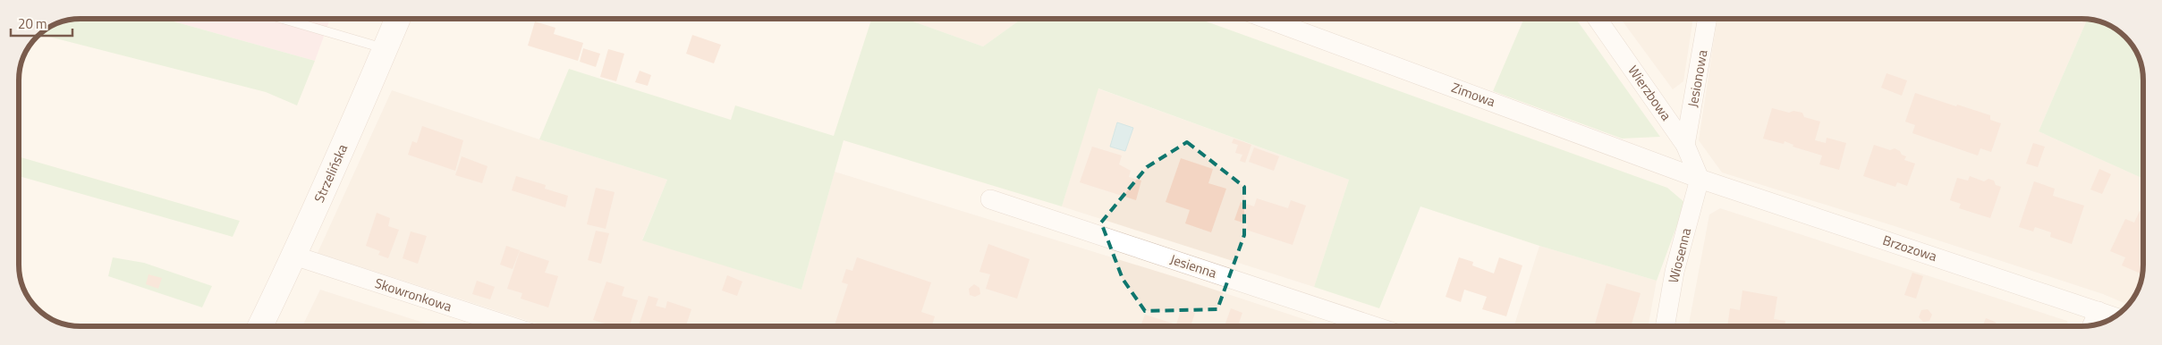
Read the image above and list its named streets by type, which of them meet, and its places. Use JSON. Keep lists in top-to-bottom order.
{
  "streets": {
    "main road": ["Strzelińska"],
    "street": [
      "Jesionowa",
      "Wierzbowa",
      "Zimowa",
      "Brzozowa",
      "Wiosenna",
      "Jesienna",
      "Skowronkowa"
    ]
  },
  "crossings": [
    ["Jesionowa", "Wierzbowa"],
    ["Wierzbowa", "Zimowa"],
    ["Wierzbowa", "Brzozowa"],
    ["Wierzbowa", "Wiosenna"],
    ["Zimowa", "Brzozowa"],
    ["Zimowa", "Wiosenna"],
    ["Strzelińska", "Skowronkowa"],
    ["Brzozowa", "Wiosenna"]
  ],
  "scale_bar": "20 m"
}
